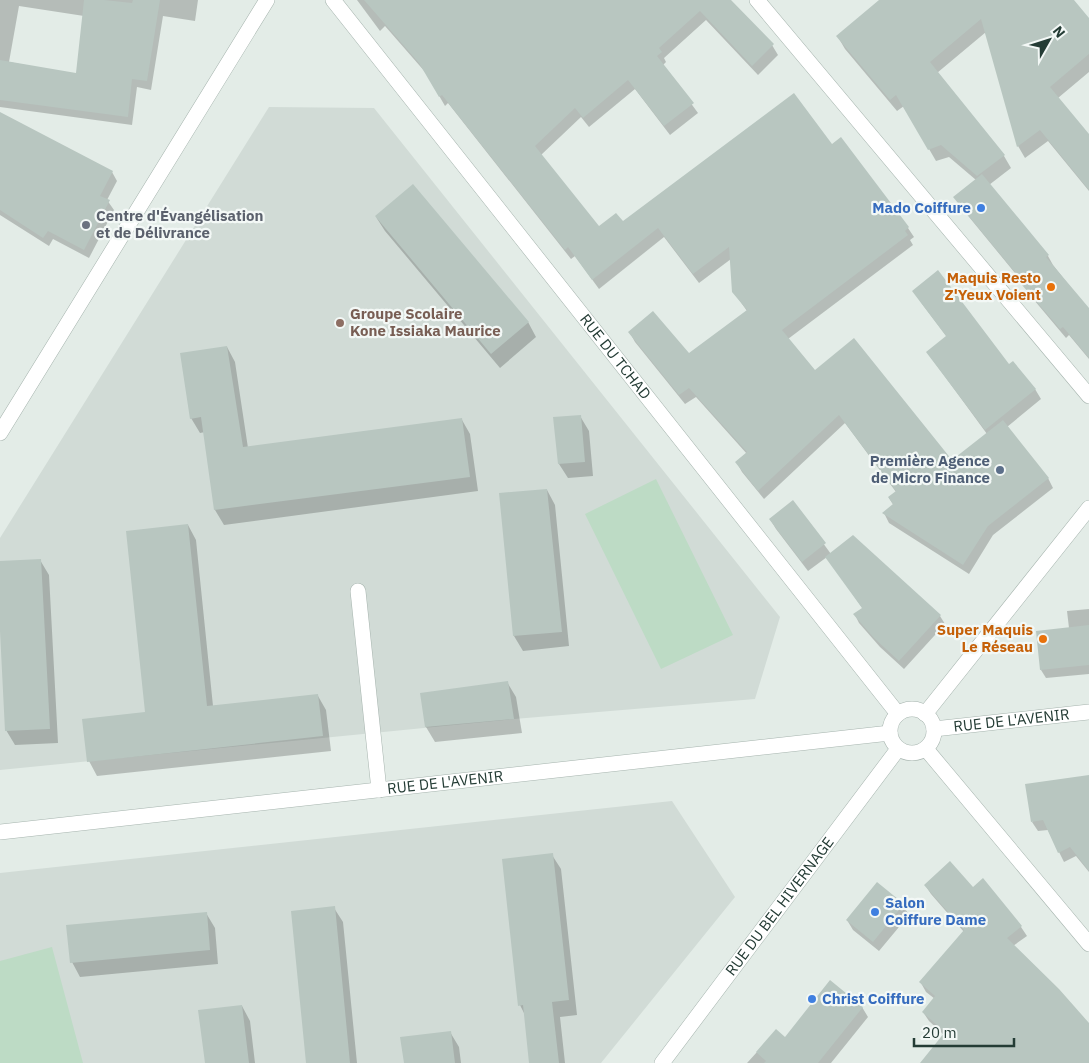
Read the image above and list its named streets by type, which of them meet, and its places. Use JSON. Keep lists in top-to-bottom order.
{
  "streets": {
    "street": ["RUE DU TCHAD", "RUE DE L'AVENIR", "RUE DU BEL HIVERNAGE"]
  },
  "crossings": [
    ["RUE DU TCHAD", "RUE DE L'AVENIR"],
    ["RUE DU TCHAD", "RUE DU BEL HIVERNAGE"],
    ["RUE DE L'AVENIR", "RUE DU BEL HIVERNAGE"]
  ],
  "places": [
    "Mado Coiffure",
    "Centre d'Évangélisation et de Délivrance",
    "Maquis Resto Z'Yeux Voient",
    "Groupe Scolaire Kone Issiaka Maurice",
    "Première Agence de Micro Finance",
    "Super Maquis Le Réseau",
    "Salon Coiffure Dame",
    "Christ Coiffure"
  ],
  "scale_bar": "20 m",
  "north": "top right"
}
